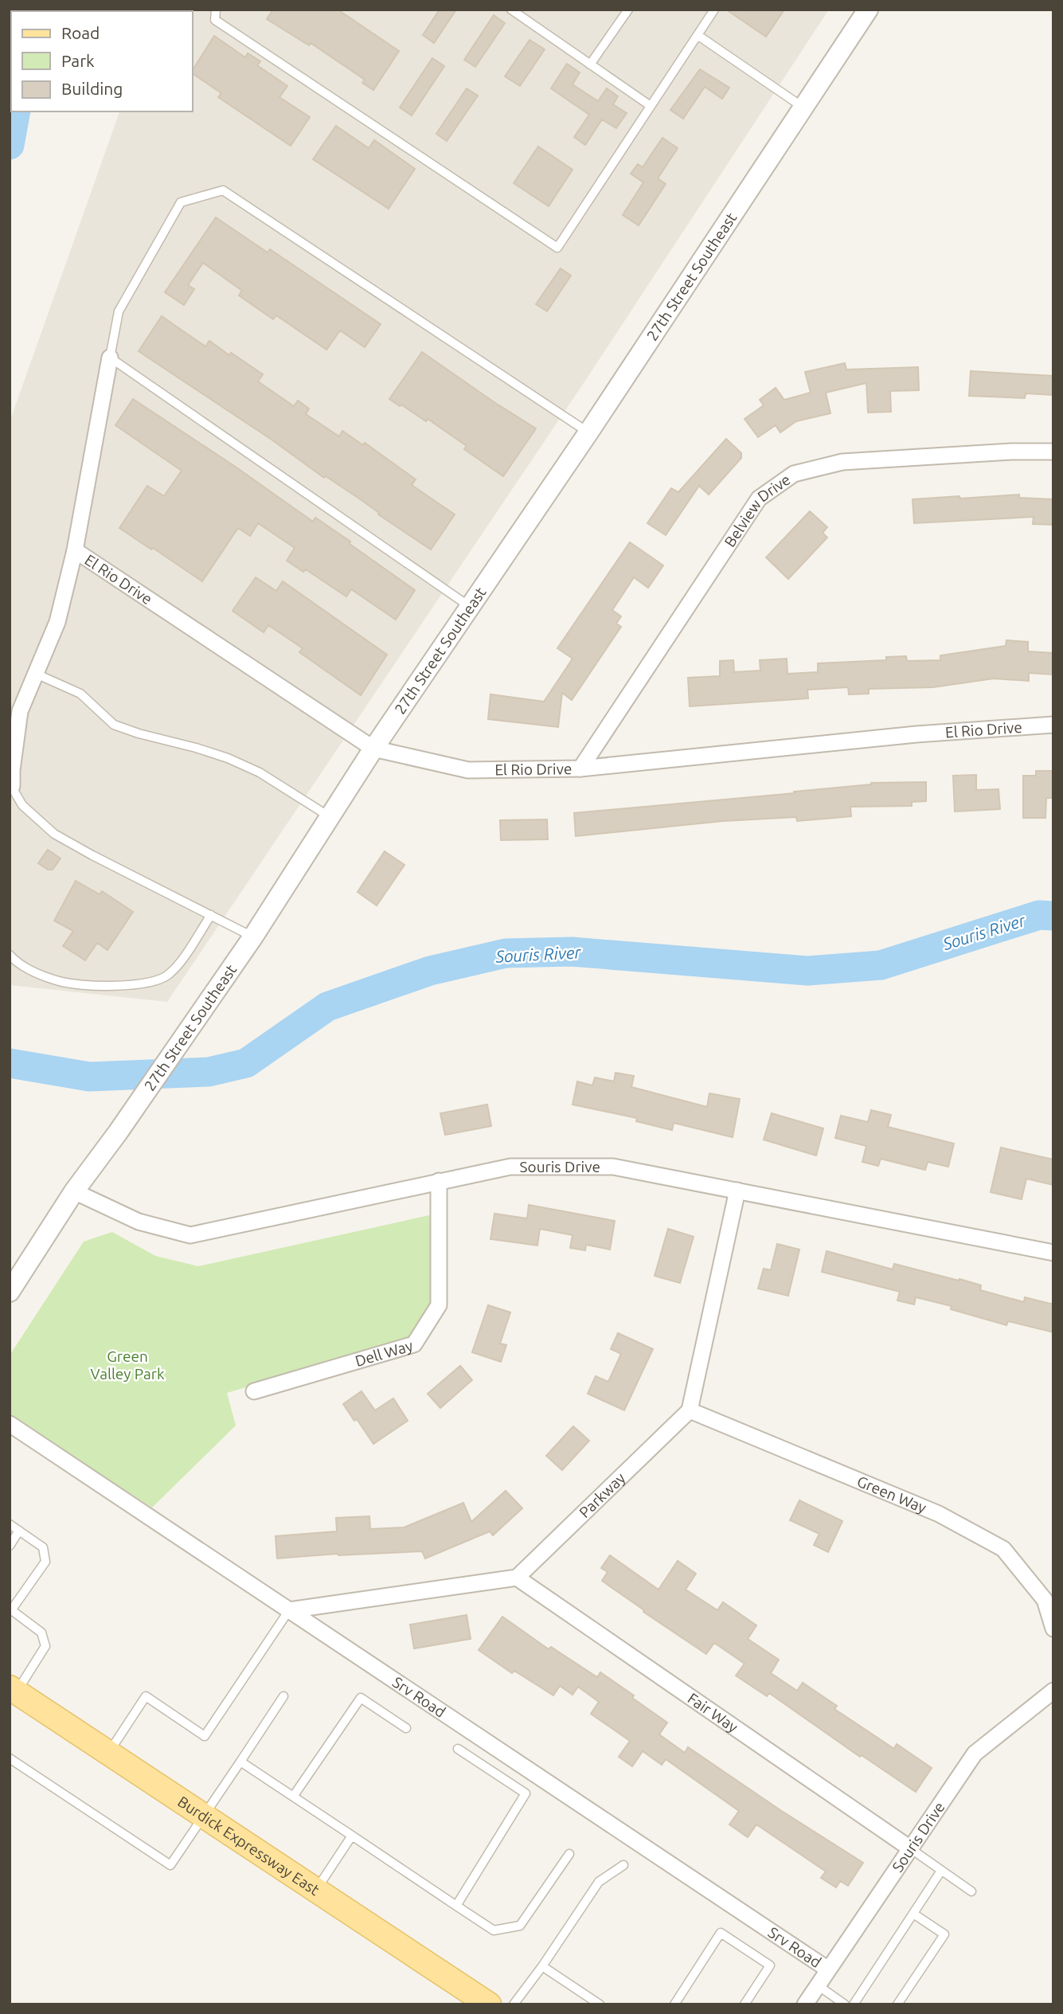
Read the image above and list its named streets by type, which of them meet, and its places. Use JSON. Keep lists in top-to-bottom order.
{
  "streets": {
    "main road": ["Burdick Expressway East"],
    "street": [
      "27th Street Southeast",
      "Belview Drive",
      "El Rio Drive",
      "Souris Drive",
      "Dell Way",
      "Green Way",
      "Parkway",
      "Srv Road",
      "Fair Way"
    ]
  },
  "crossings": [
    ["27th Street Southeast", "El Rio Drive"],
    ["27th Street Southeast", "Souris Drive"],
    ["Belview Drive", "El Rio Drive"],
    ["Souris Drive", "Dell Way"],
    ["Souris Drive", "Srv Road"],
    ["Souris Drive", "Fair Way"],
    ["Green Way", "Parkway"],
    ["Parkway", "Fair Way"]
  ],
  "water": ["Souris River"],
  "parks": ["Green Valley Park"],
  "legend": ["Road", "Park", "Building"]
}
